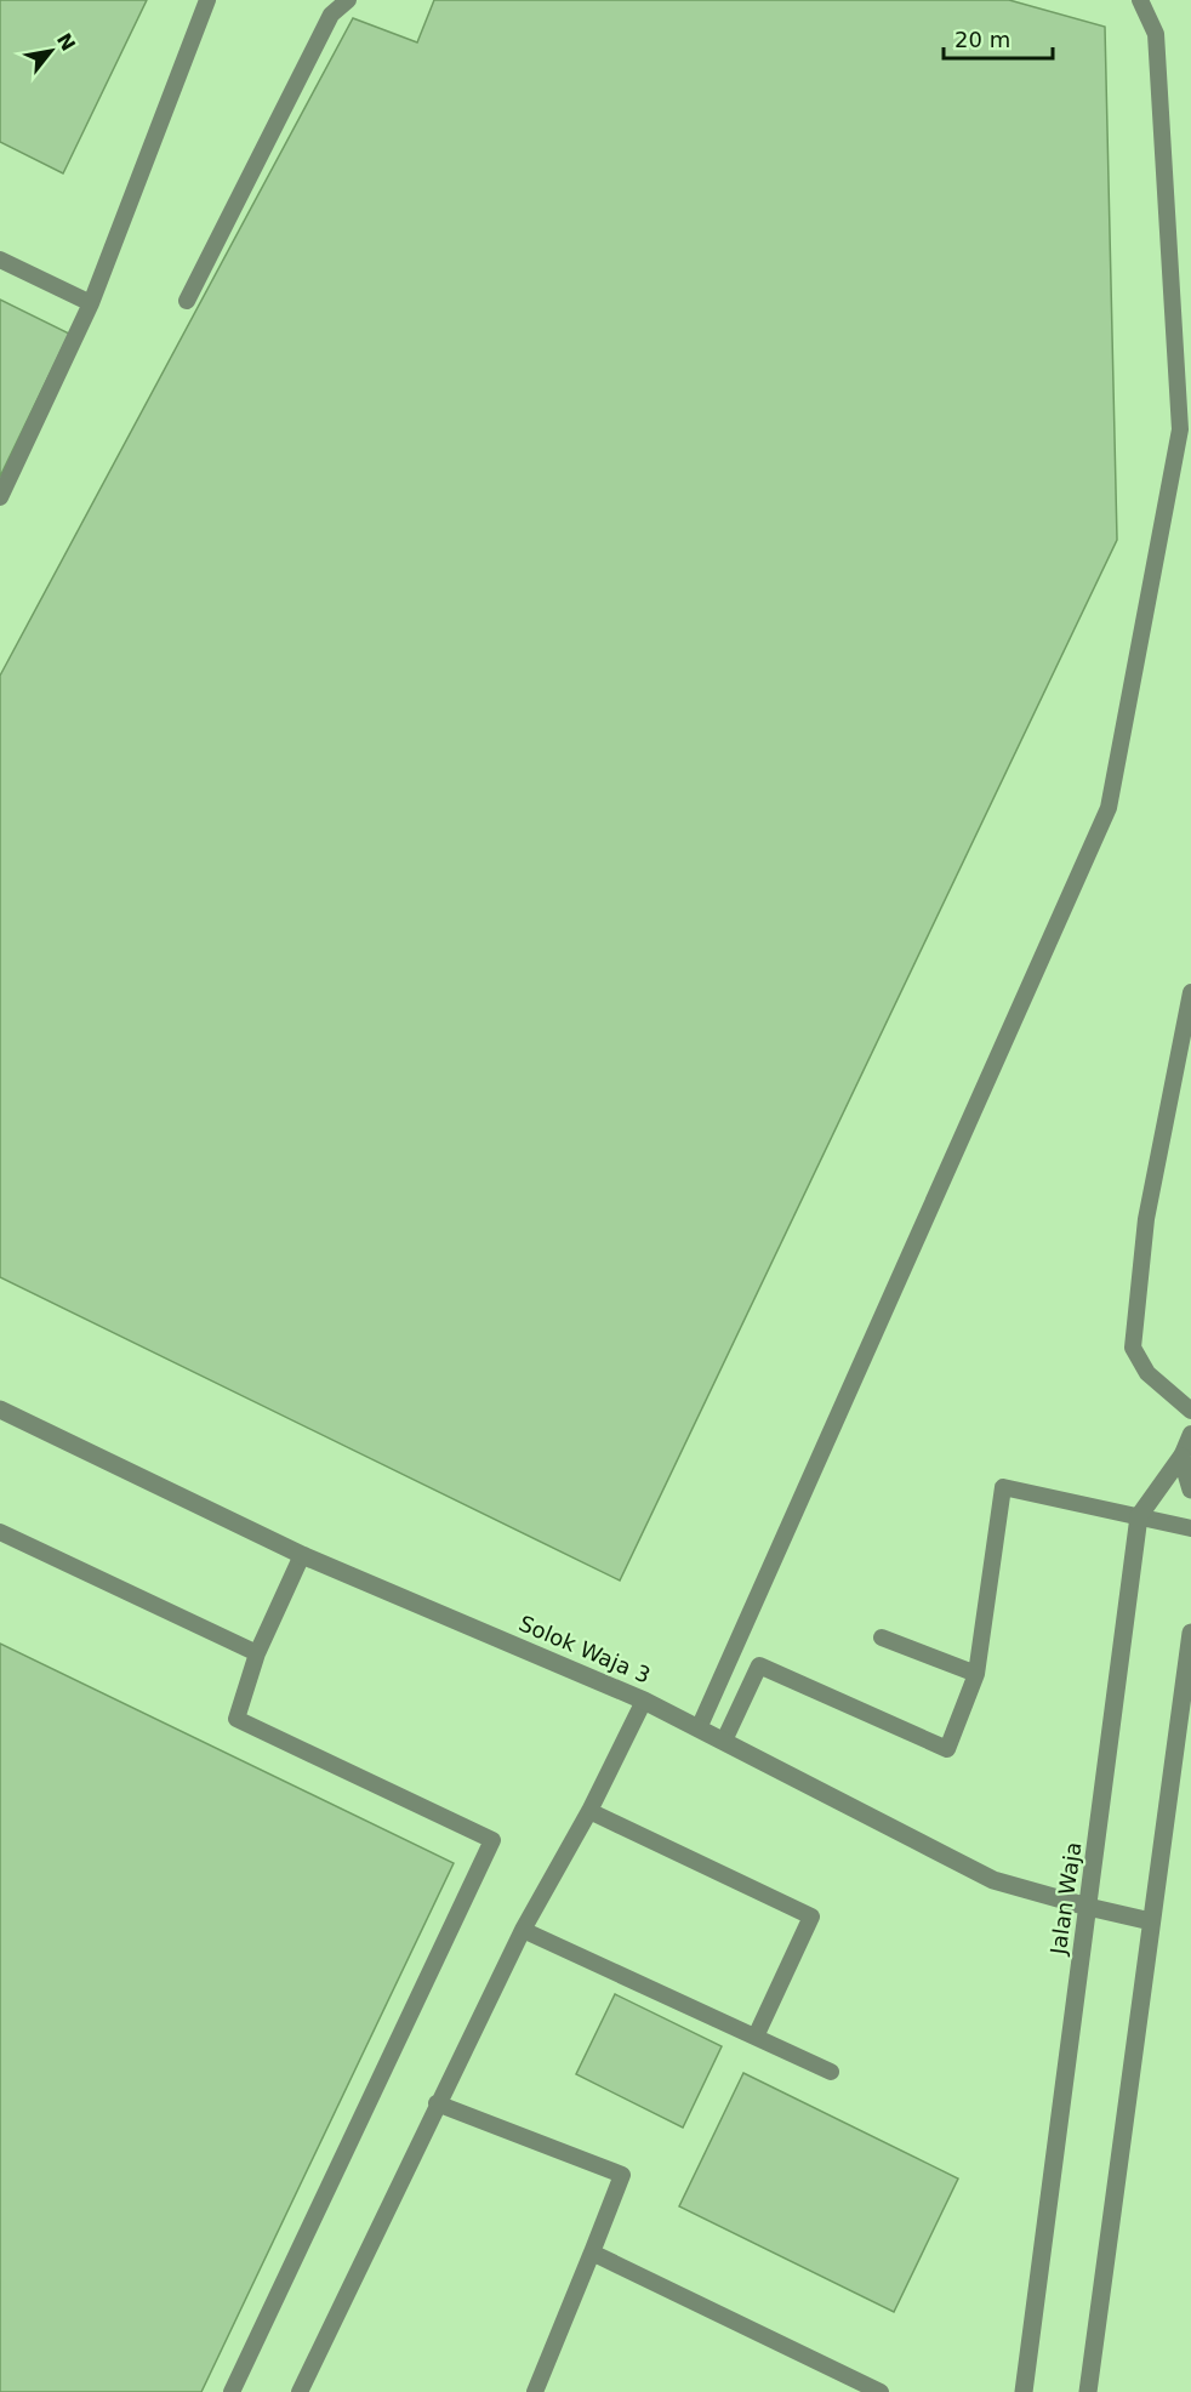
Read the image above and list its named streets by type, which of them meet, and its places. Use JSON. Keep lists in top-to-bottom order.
{
  "streets": {
    "street": ["Solok Waja 3", "Jalan Waja"]
  },
  "crossings": [
    ["Solok Waja 3", "Jalan Waja"]
  ],
  "scale_bar": "20 m",
  "north": "top right"
}
